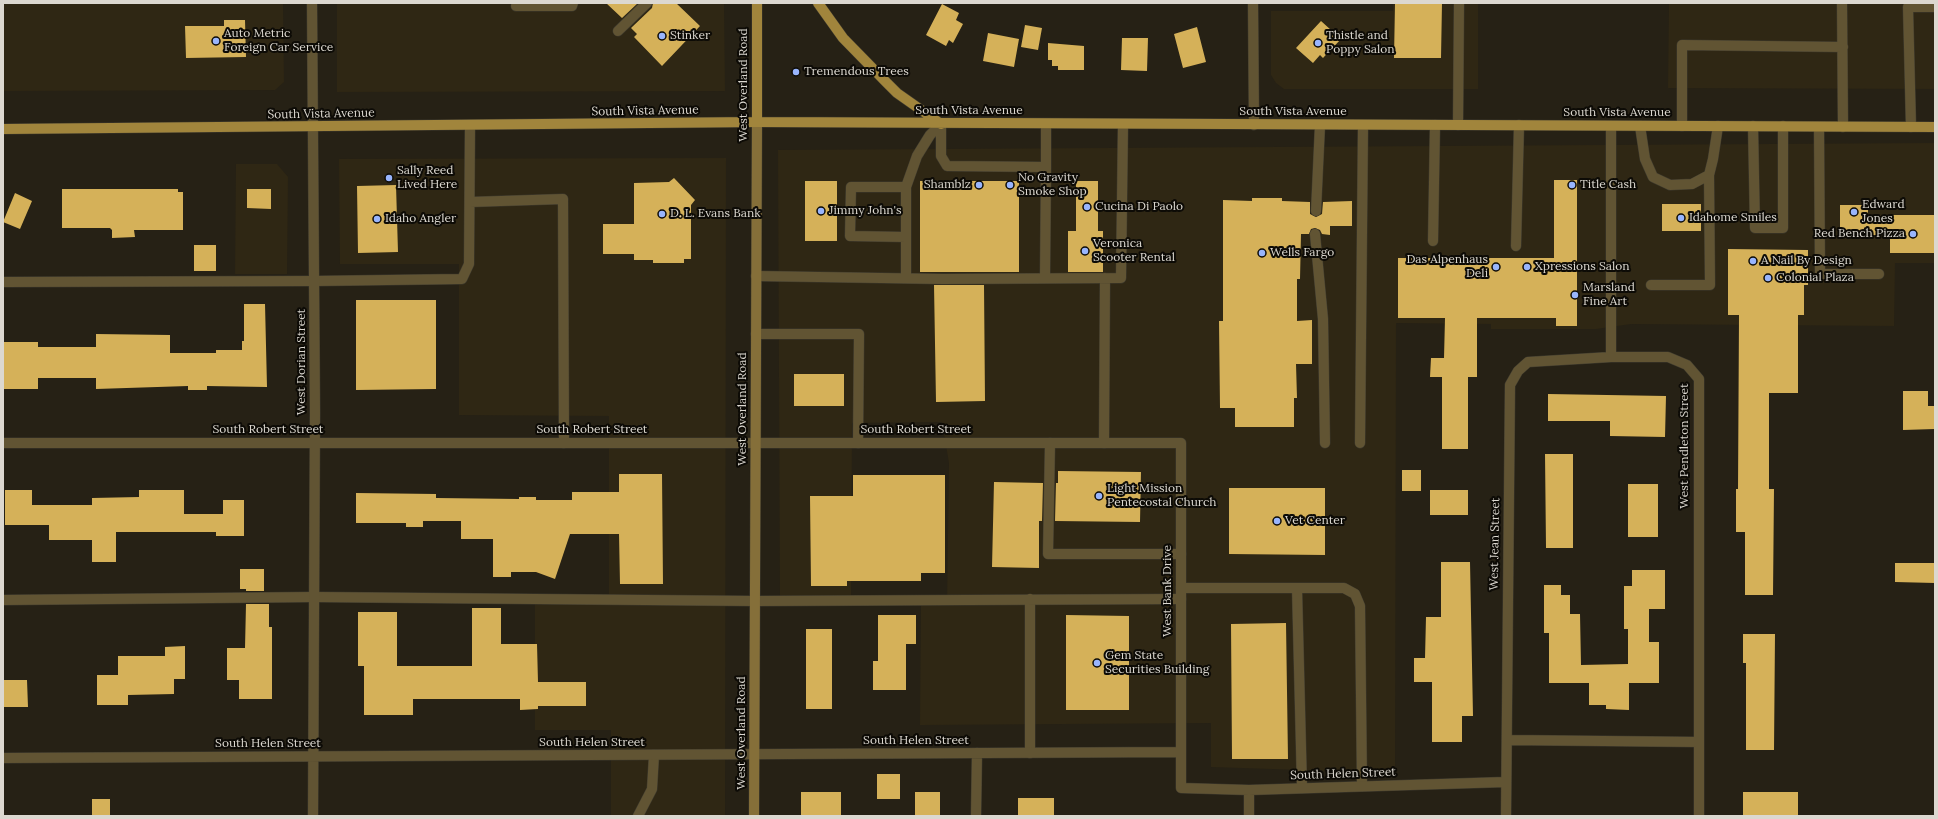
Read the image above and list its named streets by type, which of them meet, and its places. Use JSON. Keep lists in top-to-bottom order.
{
  "streets": {
    "main road": ["West Overland Road", "South Vista Avenue"],
    "street": [
      "West Dorian Street",
      "South Robert Street",
      "West Pendleton Street",
      "West Jean Street",
      "West Bank Drive",
      "South Helen Street"
    ]
  },
  "crossings": [
    ["West Overland Road", "South Vista Avenue"],
    ["West Overland Road", "South Robert Street"],
    ["West Overland Road", "South Helen Street"],
    ["South Vista Avenue", "West Dorian Street"],
    ["West Dorian Street", "South Robert Street"],
    ["West Dorian Street", "South Helen Street"],
    ["South Robert Street", "West Bank Drive"],
    ["West Pendleton Street", "West Jean Street"],
    ["West Jean Street", "South Helen Street"],
    ["West Bank Drive", "South Helen Street"]
  ],
  "places": [
    "Stinker",
    "Auto Metric Foreign Car Service",
    "Thistle and Poppy Salon",
    "Tremendous Trees",
    "Sally Reed Lived Here",
    "Shamblz",
    "No Gravity Smoke Shop",
    "Title Cash",
    "Cucina Di Paolo",
    "Jimmy John's",
    "Edward Jones",
    "D. L. Evans Bank",
    "Idahome Smiles",
    "Idaho Angler",
    "Red Bench Pizza",
    "Veronica Scooter Rental",
    "Wells Fargo",
    "A Nail By Design",
    "Das Alpenhaus Deli",
    "Xpressions Salon",
    "Colonial Plaza",
    "Marsland Fine Art",
    "Light Mission Pentecostal Church",
    "Vet Center",
    "Gem State Securities Building"
  ]
}
